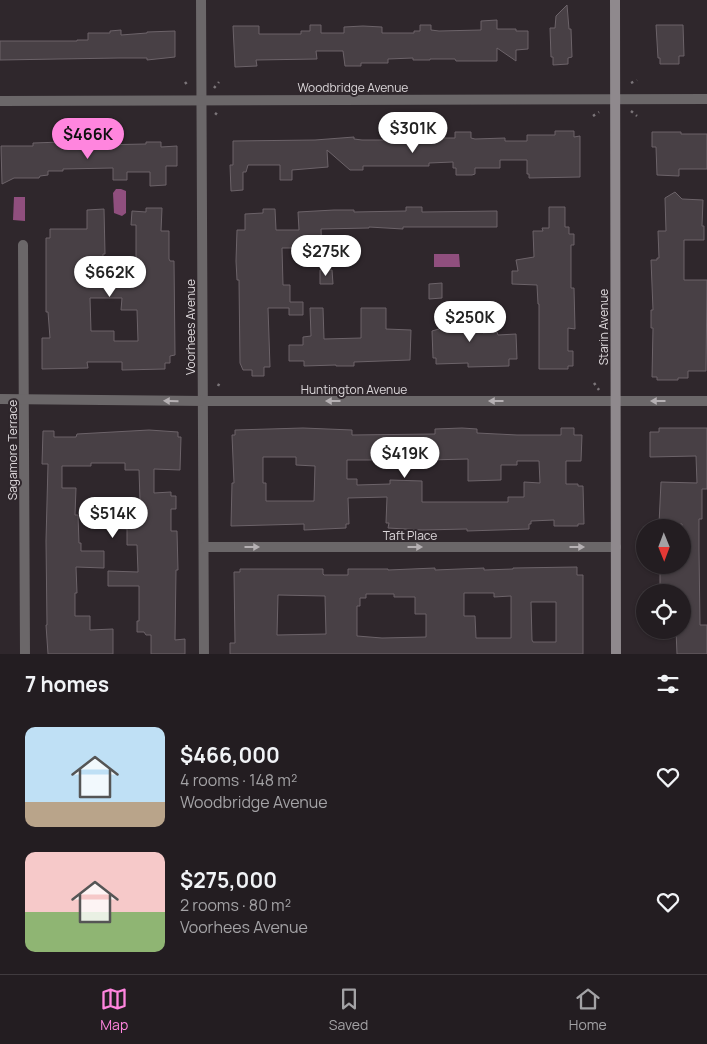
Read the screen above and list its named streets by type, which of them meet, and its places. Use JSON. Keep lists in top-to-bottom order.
{
  "streets": {
    "street": [
      "Woodbridge Avenue",
      "Voorhees Avenue",
      "Starin Avenue",
      "Huntington Avenue",
      "Sagamore Terrace",
      "Taft Place"
    ]
  },
  "crossings": [
    ["Woodbridge Avenue", "Voorhees Avenue"],
    ["Woodbridge Avenue", "Starin Avenue"],
    ["Voorhees Avenue", "Huntington Avenue"],
    ["Voorhees Avenue", "Taft Place"],
    ["Starin Avenue", "Huntington Avenue"],
    ["Starin Avenue", "Taft Place"],
    ["Huntington Avenue", "Sagamore Terrace"]
  ],
  "one_way": ["Huntington Avenue", "Taft Place"],
  "north": "bottom",
  "page": {
    "price": [
      "$301K",
      "$466K",
      "$275K",
      "$662K",
      "$250K",
      "$419K",
      "$514K"
    ],
    "heading": "7 homes",
    "list": [
      {
        "name": "$466,000",
        "note": "4 rooms · 148 m² · Woodbridge Avenue"
      },
      {
        "name": "$275,000",
        "note": "2 rooms · 80 m² · Voorhees Avenue"
      }
    ],
    "tabs": ["Map", "Saved", "Home"]
  }
}
